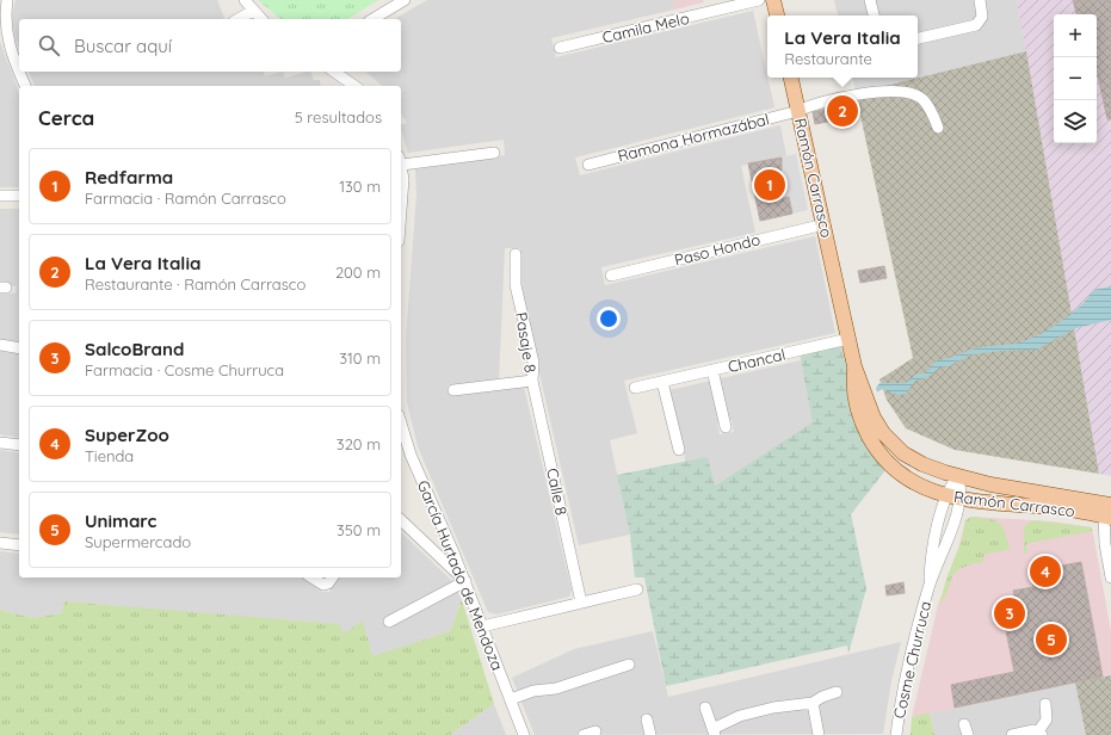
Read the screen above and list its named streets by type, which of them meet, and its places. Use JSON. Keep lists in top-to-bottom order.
{
  "streets": {
    "main road": ["Ramón Carrasco"],
    "street": [
      "Camila Melo",
      "Ramona Hormazábal",
      "Paso Hondo",
      "Pasaje 8",
      "Chancal",
      "Calle 8",
      "García Hurtado de Mendoza",
      "Cosme Churruca"
    ]
  },
  "crossings": [
    ["Ramona Hormazábal", "Ramón Carrasco"],
    ["Ramón Carrasco", "Paso Hondo"],
    ["Ramón Carrasco", "Chancal"],
    ["Ramón Carrasco", "Cosme Churruca"],
    ["Pasaje 8", "Calle 8"]
  ],
  "page": {
    "map_buttons": ["+", "−"],
    "popup": ["La Vera Italia", "Restaurante"],
    "search": "Buscar aquí",
    "heading": ["Cerca", "5 resultados"],
    "pins": [
      "2",
      "1",
      "4",
      "3",
      "5"
    ],
    "list": [
      {
        "mark": "1",
        "name": "Redfarma",
        "note": "Farmacia · Ramón Carrasco",
        "value": "130 m"
      },
      {
        "mark": "2",
        "name": "La Vera Italia",
        "note": "Restaurante · Ramón Carrasco",
        "value": "200 m"
      },
      {
        "mark": "3",
        "name": "SalcoBrand",
        "note": "Farmacia · Cosme Churruca",
        "value": "310 m"
      },
      {
        "mark": "4",
        "name": "SuperZoo",
        "note": "Tienda",
        "value": "320 m"
      },
      {
        "mark": "5",
        "name": "Unimarc",
        "note": "Supermercado",
        "value": "350 m"
      }
    ]
  }
}
